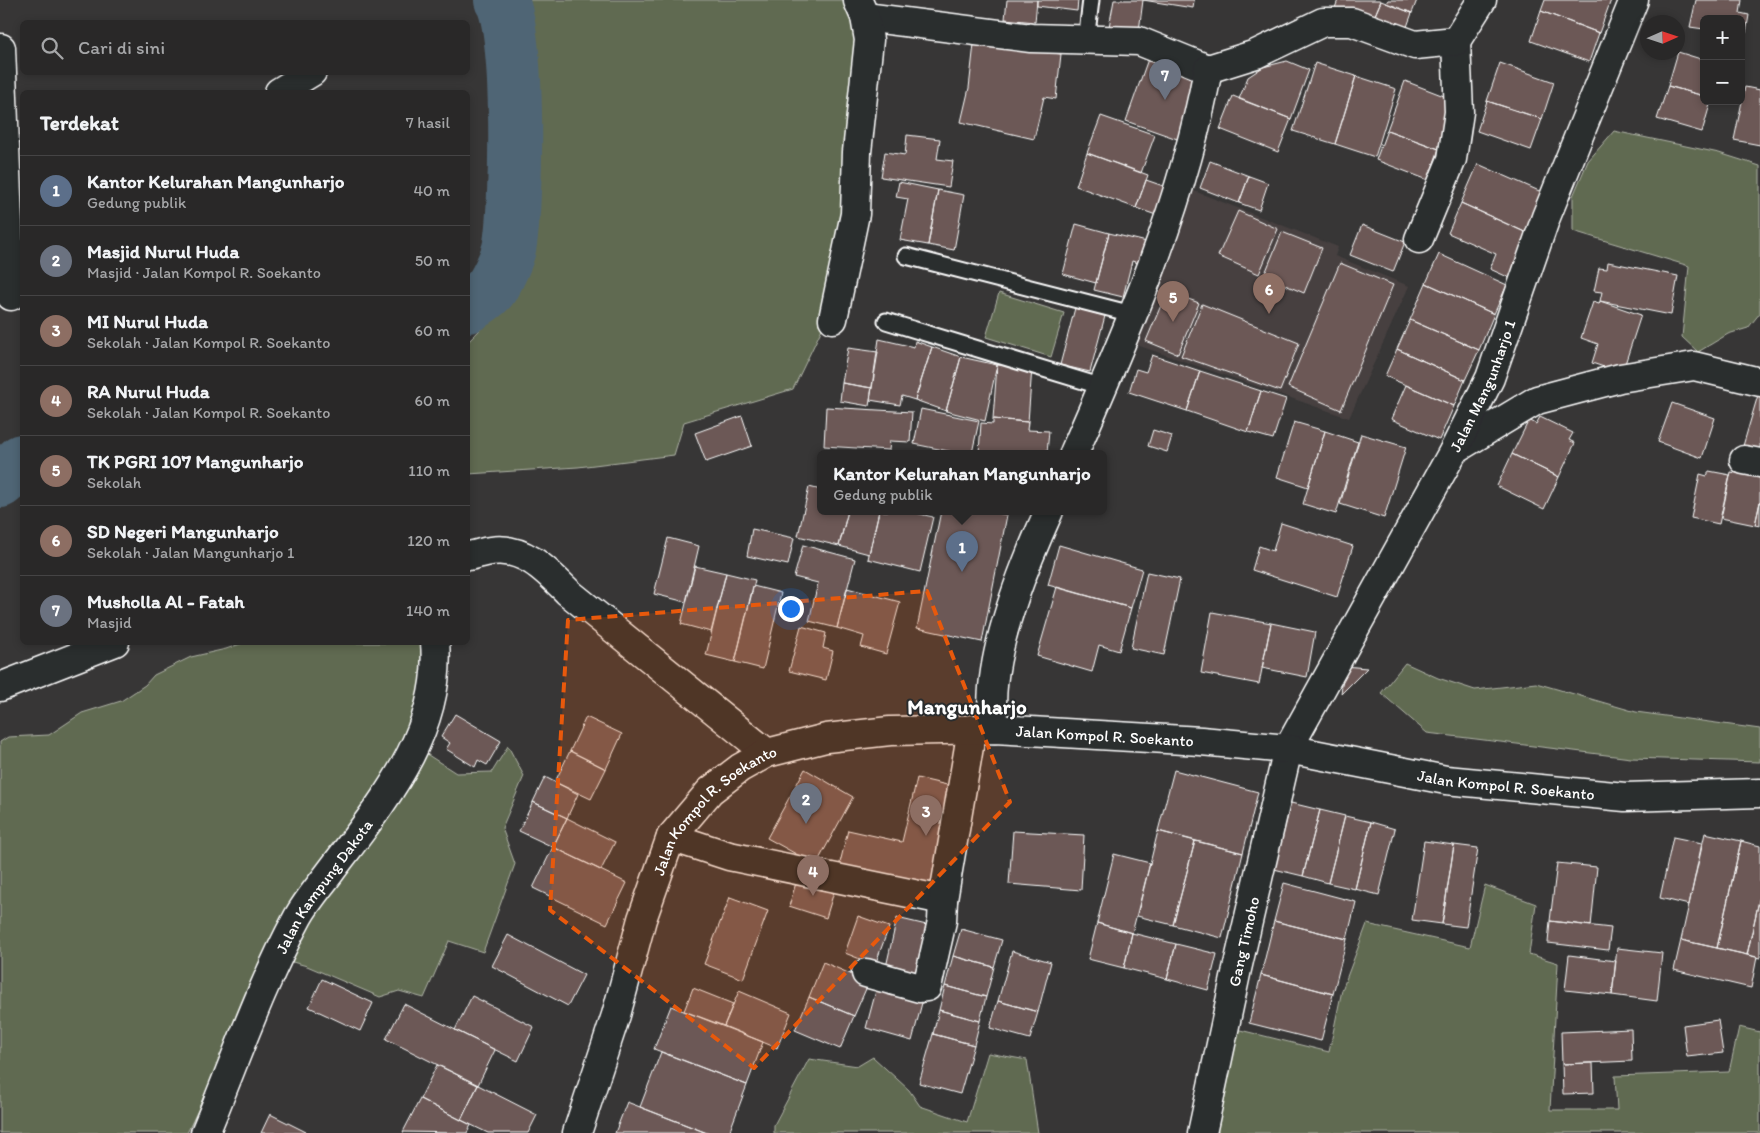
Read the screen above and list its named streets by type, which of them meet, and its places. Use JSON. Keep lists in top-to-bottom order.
{
  "streets": {
    "street": [
      "Jalan Mangunharjo 1",
      "Jalan Kompol R. Soekanto",
      "Jalan Kampung Dakota",
      "Gang Timoho"
    ]
  },
  "crossings": [
    ["Jalan Mangunharjo 1", "Jalan Kompol R. Soekanto"],
    ["Jalan Mangunharjo 1", "Gang Timoho"],
    ["Jalan Kompol R. Soekanto", "Gang Timoho"]
  ],
  "districts": ["Mangunharjo"],
  "north": "right",
  "page": {
    "map_buttons": ["+", "−"],
    "search": "Cari di sini",
    "pins": [
      "7",
      "6",
      "5",
      "1",
      "2",
      "3",
      "4"
    ],
    "heading": ["Terdekat", "7 hasil"],
    "list": [
      {
        "mark": "1",
        "name": "Kantor Kelurahan Mangunharjo",
        "note": "Gedung publik",
        "value": "40 m"
      },
      {
        "mark": "2",
        "name": "Masjid Nurul Huda",
        "note": "Masjid · Jalan Kompol R. Soekanto",
        "value": "50 m"
      },
      {
        "mark": "3",
        "name": "MI Nurul Huda",
        "note": "Sekolah · Jalan Kompol R. Soekanto",
        "value": "60 m"
      },
      {
        "mark": "4",
        "name": "RA Nurul Huda",
        "note": "Sekolah · Jalan Kompol R. Soekanto",
        "value": "60 m"
      },
      {
        "mark": "5",
        "name": "TK PGRI 107 Mangunharjo",
        "note": "Sekolah",
        "value": "110 m"
      },
      {
        "mark": "6",
        "name": "SD Negeri Mangunharjo",
        "note": "Sekolah · Jalan Mangunharjo 1",
        "value": "120 m"
      },
      {
        "mark": "7",
        "name": "Musholla Al - Fatah",
        "note": "Masjid",
        "value": "140 m"
      }
    ],
    "popup": ["Kantor Kelurahan Mangunharjo", "Gedung publik"]
  }
}
